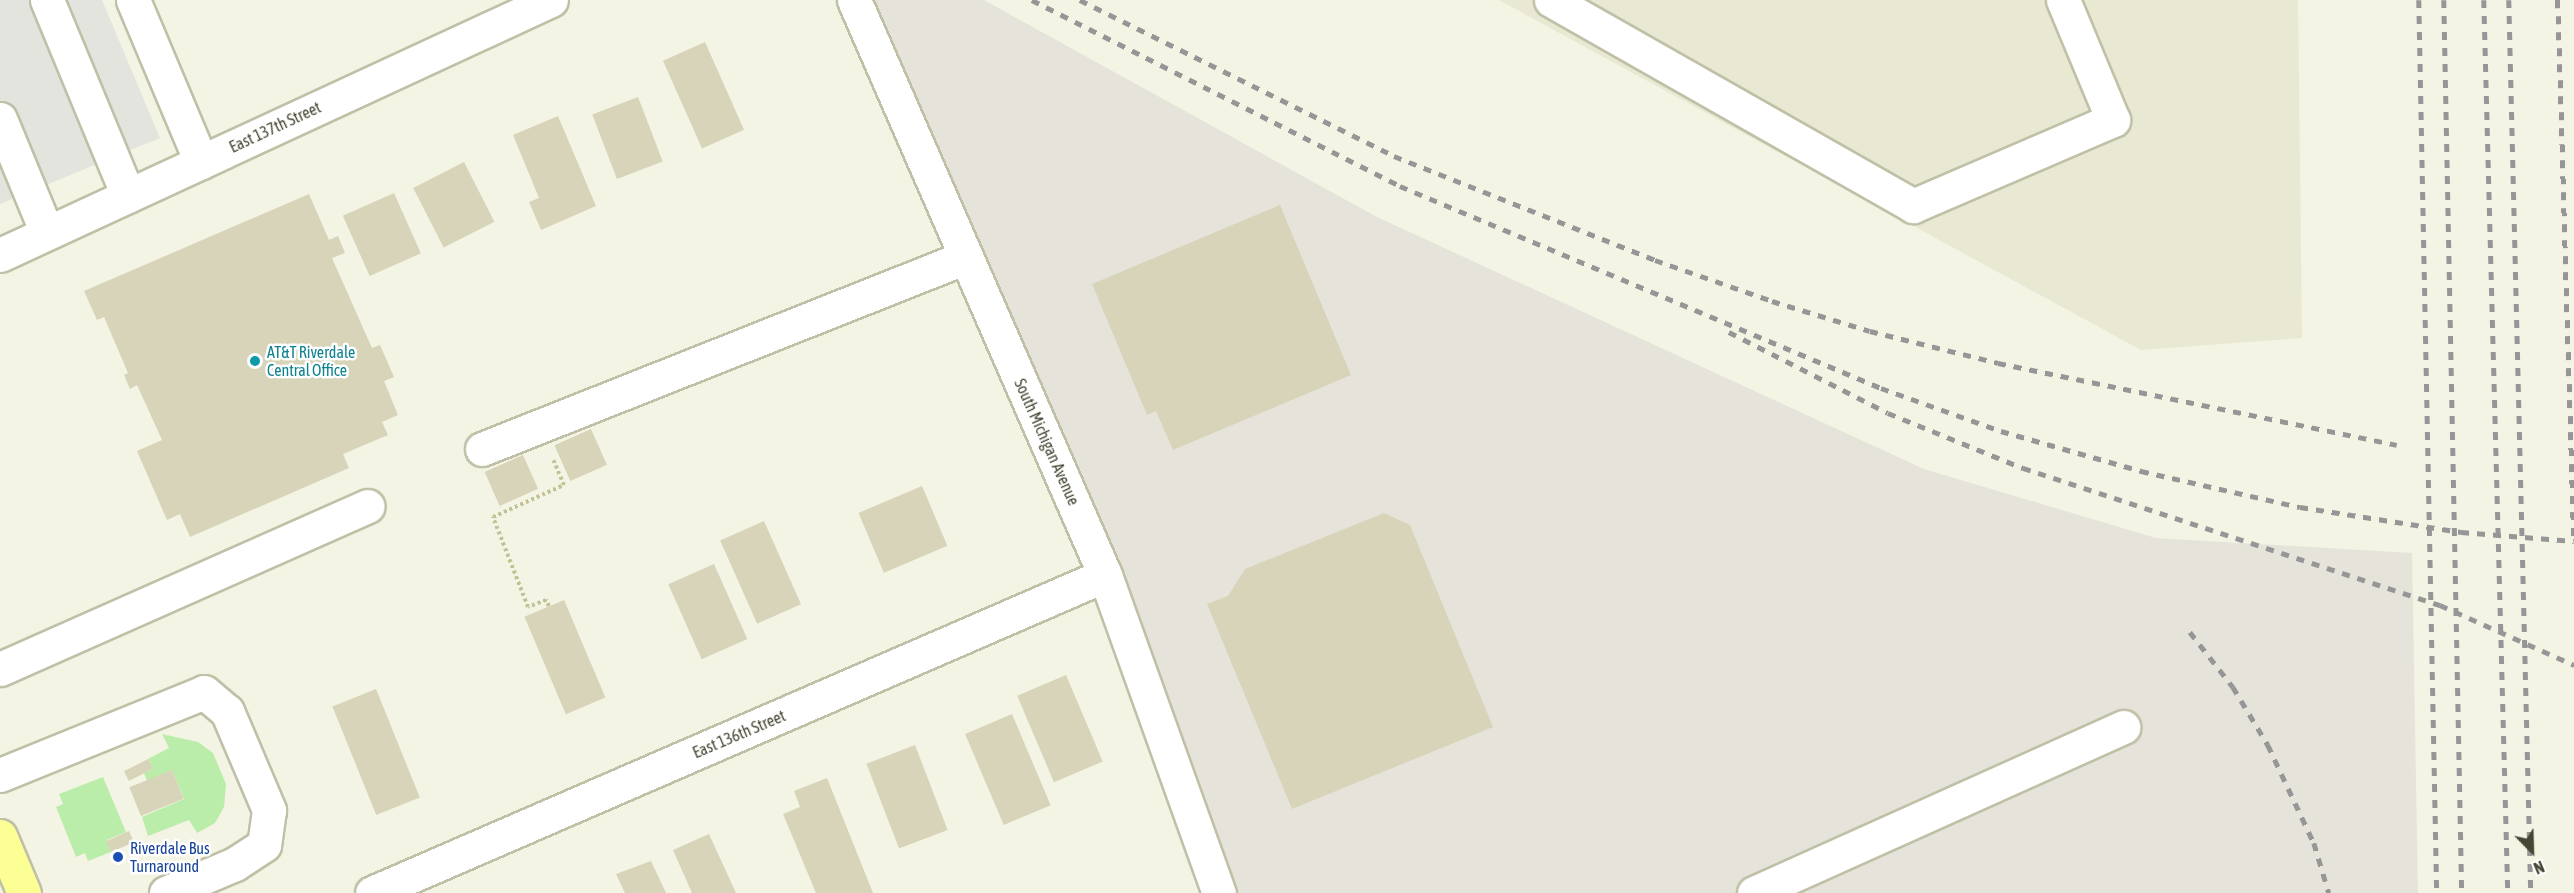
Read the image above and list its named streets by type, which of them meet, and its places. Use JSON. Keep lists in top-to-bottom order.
{
  "streets": {
    "street": ["East 137th Street", "South Michigan Avenue", "East 136th Street"]
  },
  "crossings": [
    ["South Michigan Avenue", "East 136th Street"]
  ],
  "places": ["AT&T Riverdale Central Office", "Riverdale Bus Turnaround"],
  "north": "bottom right"
}
